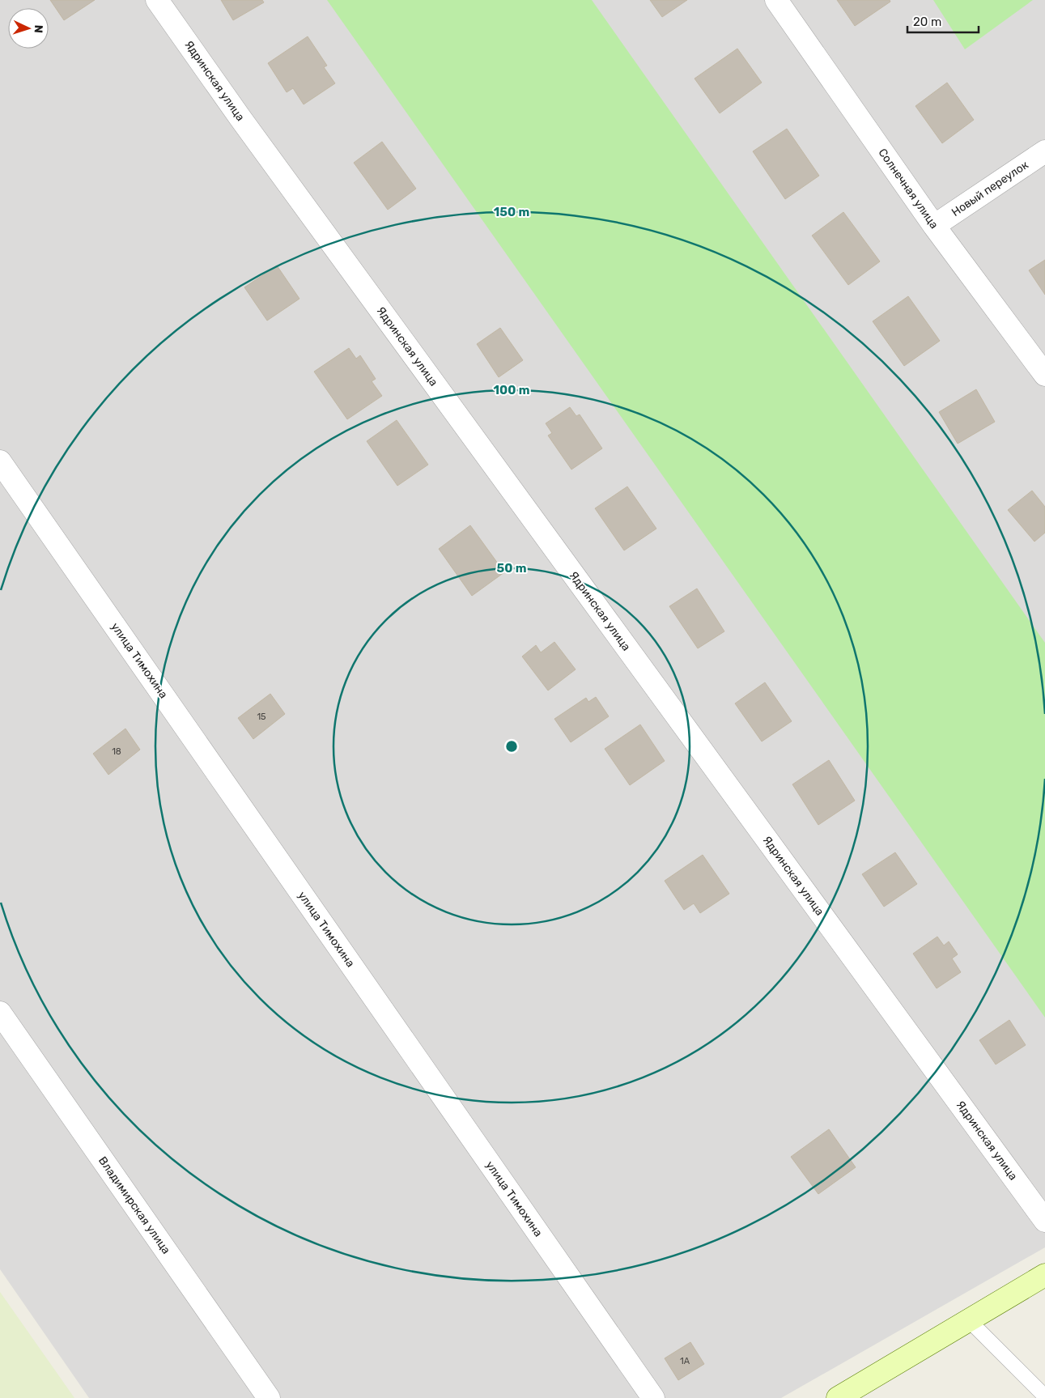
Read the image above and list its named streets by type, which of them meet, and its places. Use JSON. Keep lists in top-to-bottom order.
{
  "streets": {
    "street": [
      "Ядринская улица",
      "Солнечная улица",
      "Новый переулок",
      "улица Тимохина",
      "Владимирская улица"
    ]
  },
  "crossings": [
    ["Солнечная улица", "Новый переулок"]
  ],
  "house_numbers": ["15", "18", "1А"],
  "scale_bar": "20 m",
  "north": "right",
  "rings": ["150 m", "100 m", "50 m"]
}
